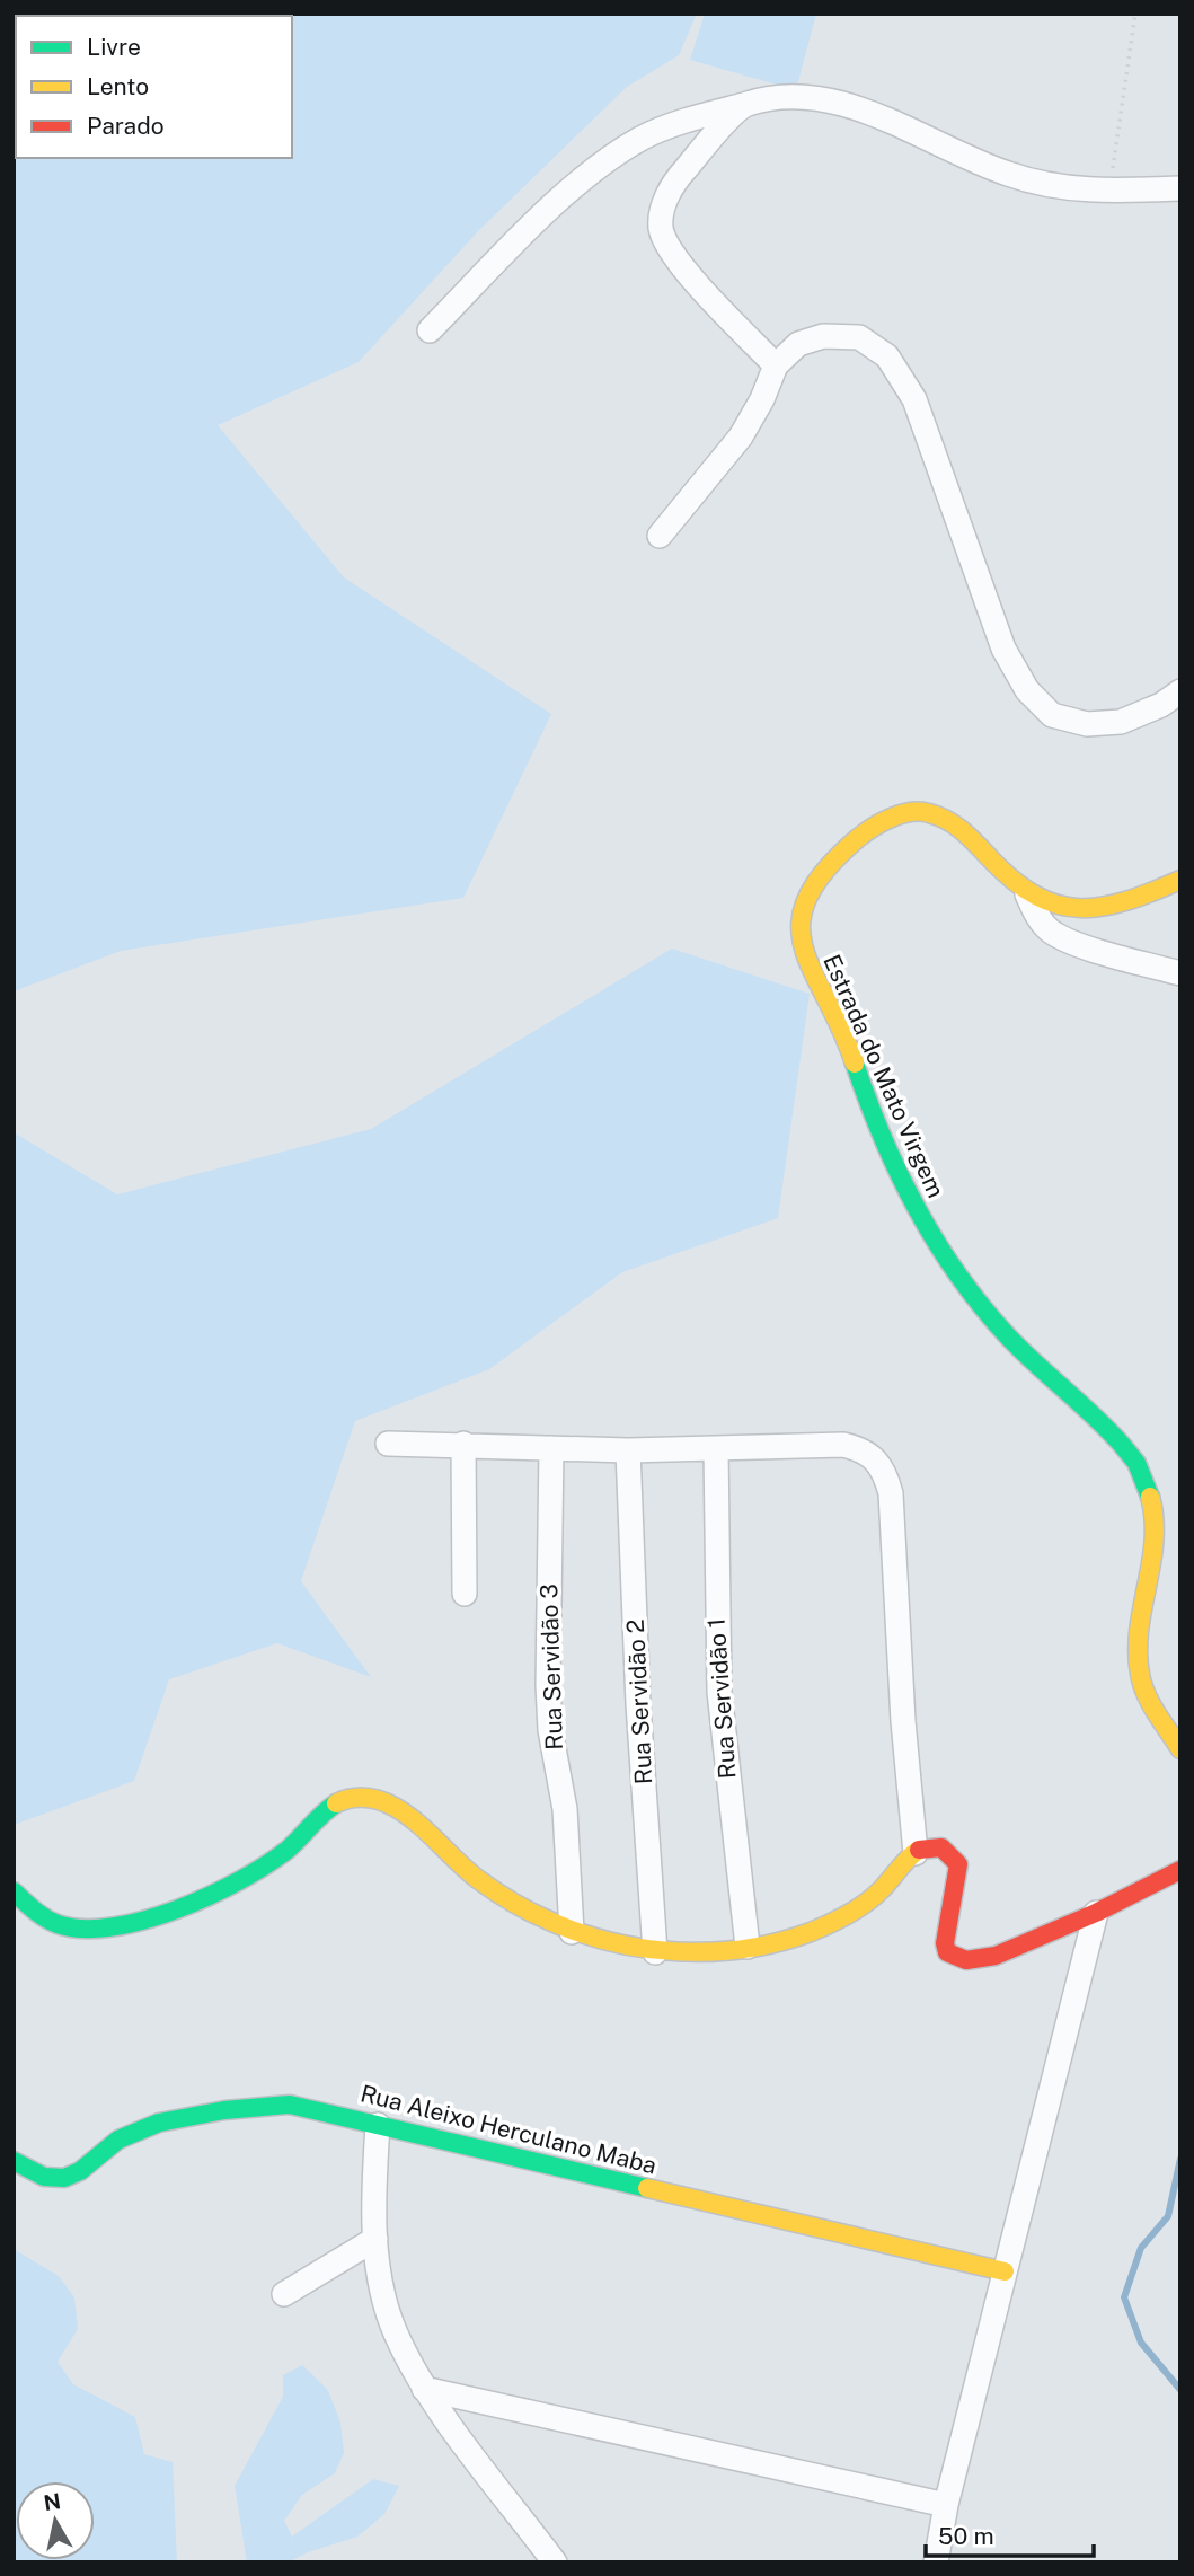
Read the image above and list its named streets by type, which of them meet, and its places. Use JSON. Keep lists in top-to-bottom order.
{
  "streets": {
    "street": [
      "Estrada do Mato Virgem",
      "Rua Servidão 3",
      "Rua Servidão 1",
      "Rua Servidão 2",
      "Rua Aleixo Herculano Maba"
    ]
  },
  "legend": ["Livre", "Lento", "Parado"],
  "scale_bar": "50 m",
  "north": "top"
}
